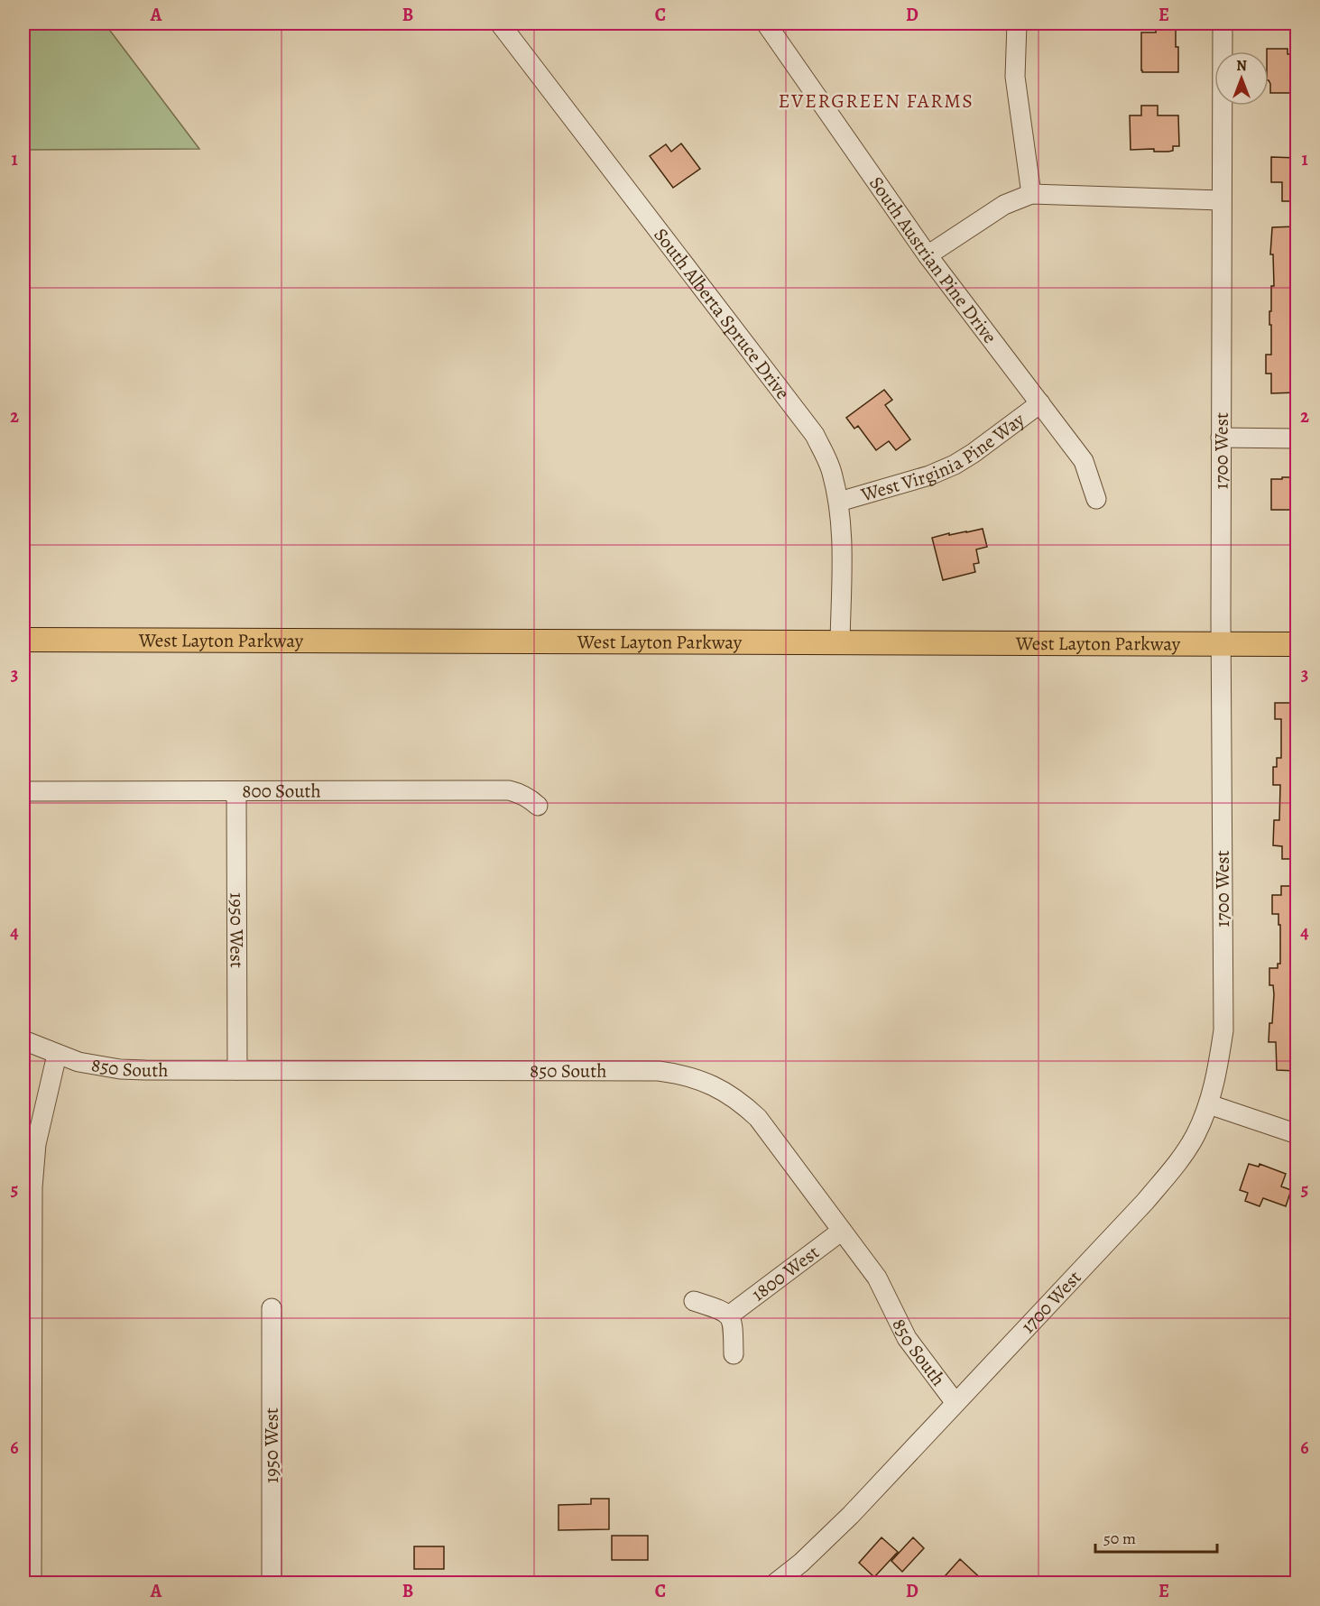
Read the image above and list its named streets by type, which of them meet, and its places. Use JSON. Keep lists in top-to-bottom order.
{
  "streets": {
    "main road": ["West Layton Parkway"],
    "street": [
      "South Austrian Pine Drive",
      "South Alberta Spruce Drive",
      "1700 West",
      "West Virginia Pine Way",
      "800 South",
      "1950 West",
      "850 South",
      "1800 West"
    ]
  },
  "crossings": [
    ["South Austrian Pine Drive", "West Virginia Pine Way"],
    ["South Alberta Spruce Drive", "West Virginia Pine Way"],
    ["South Alberta Spruce Drive", "West Layton Parkway"],
    ["1700 West", "West Layton Parkway"],
    ["1700 West", "850 South"],
    ["800 South", "1950 West"],
    ["1950 West", "850 South"],
    ["850 South", "1800 West"]
  ],
  "districts": ["EVERGREEN FARMS"],
  "scale_bar": "50 m",
  "north": "top",
  "grid": {
    "columns": [
      "A",
      "B",
      "C",
      "D",
      "E"
    ],
    "rows": [
      "1",
      "2",
      "3",
      "4",
      "5",
      "6"
    ]
  }
}
